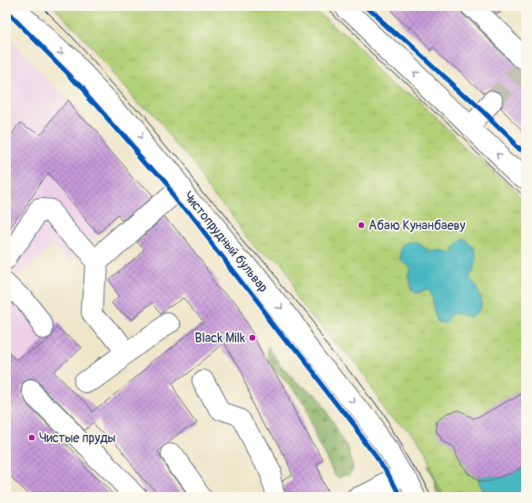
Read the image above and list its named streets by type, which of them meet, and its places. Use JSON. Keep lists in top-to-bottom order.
{
  "streets": {
    "main road": ["Чистопрудный бульвар"]
  },
  "places": ["Абаю Кунанбаеву", "Black Milk", "Чистые пруды"]
}
